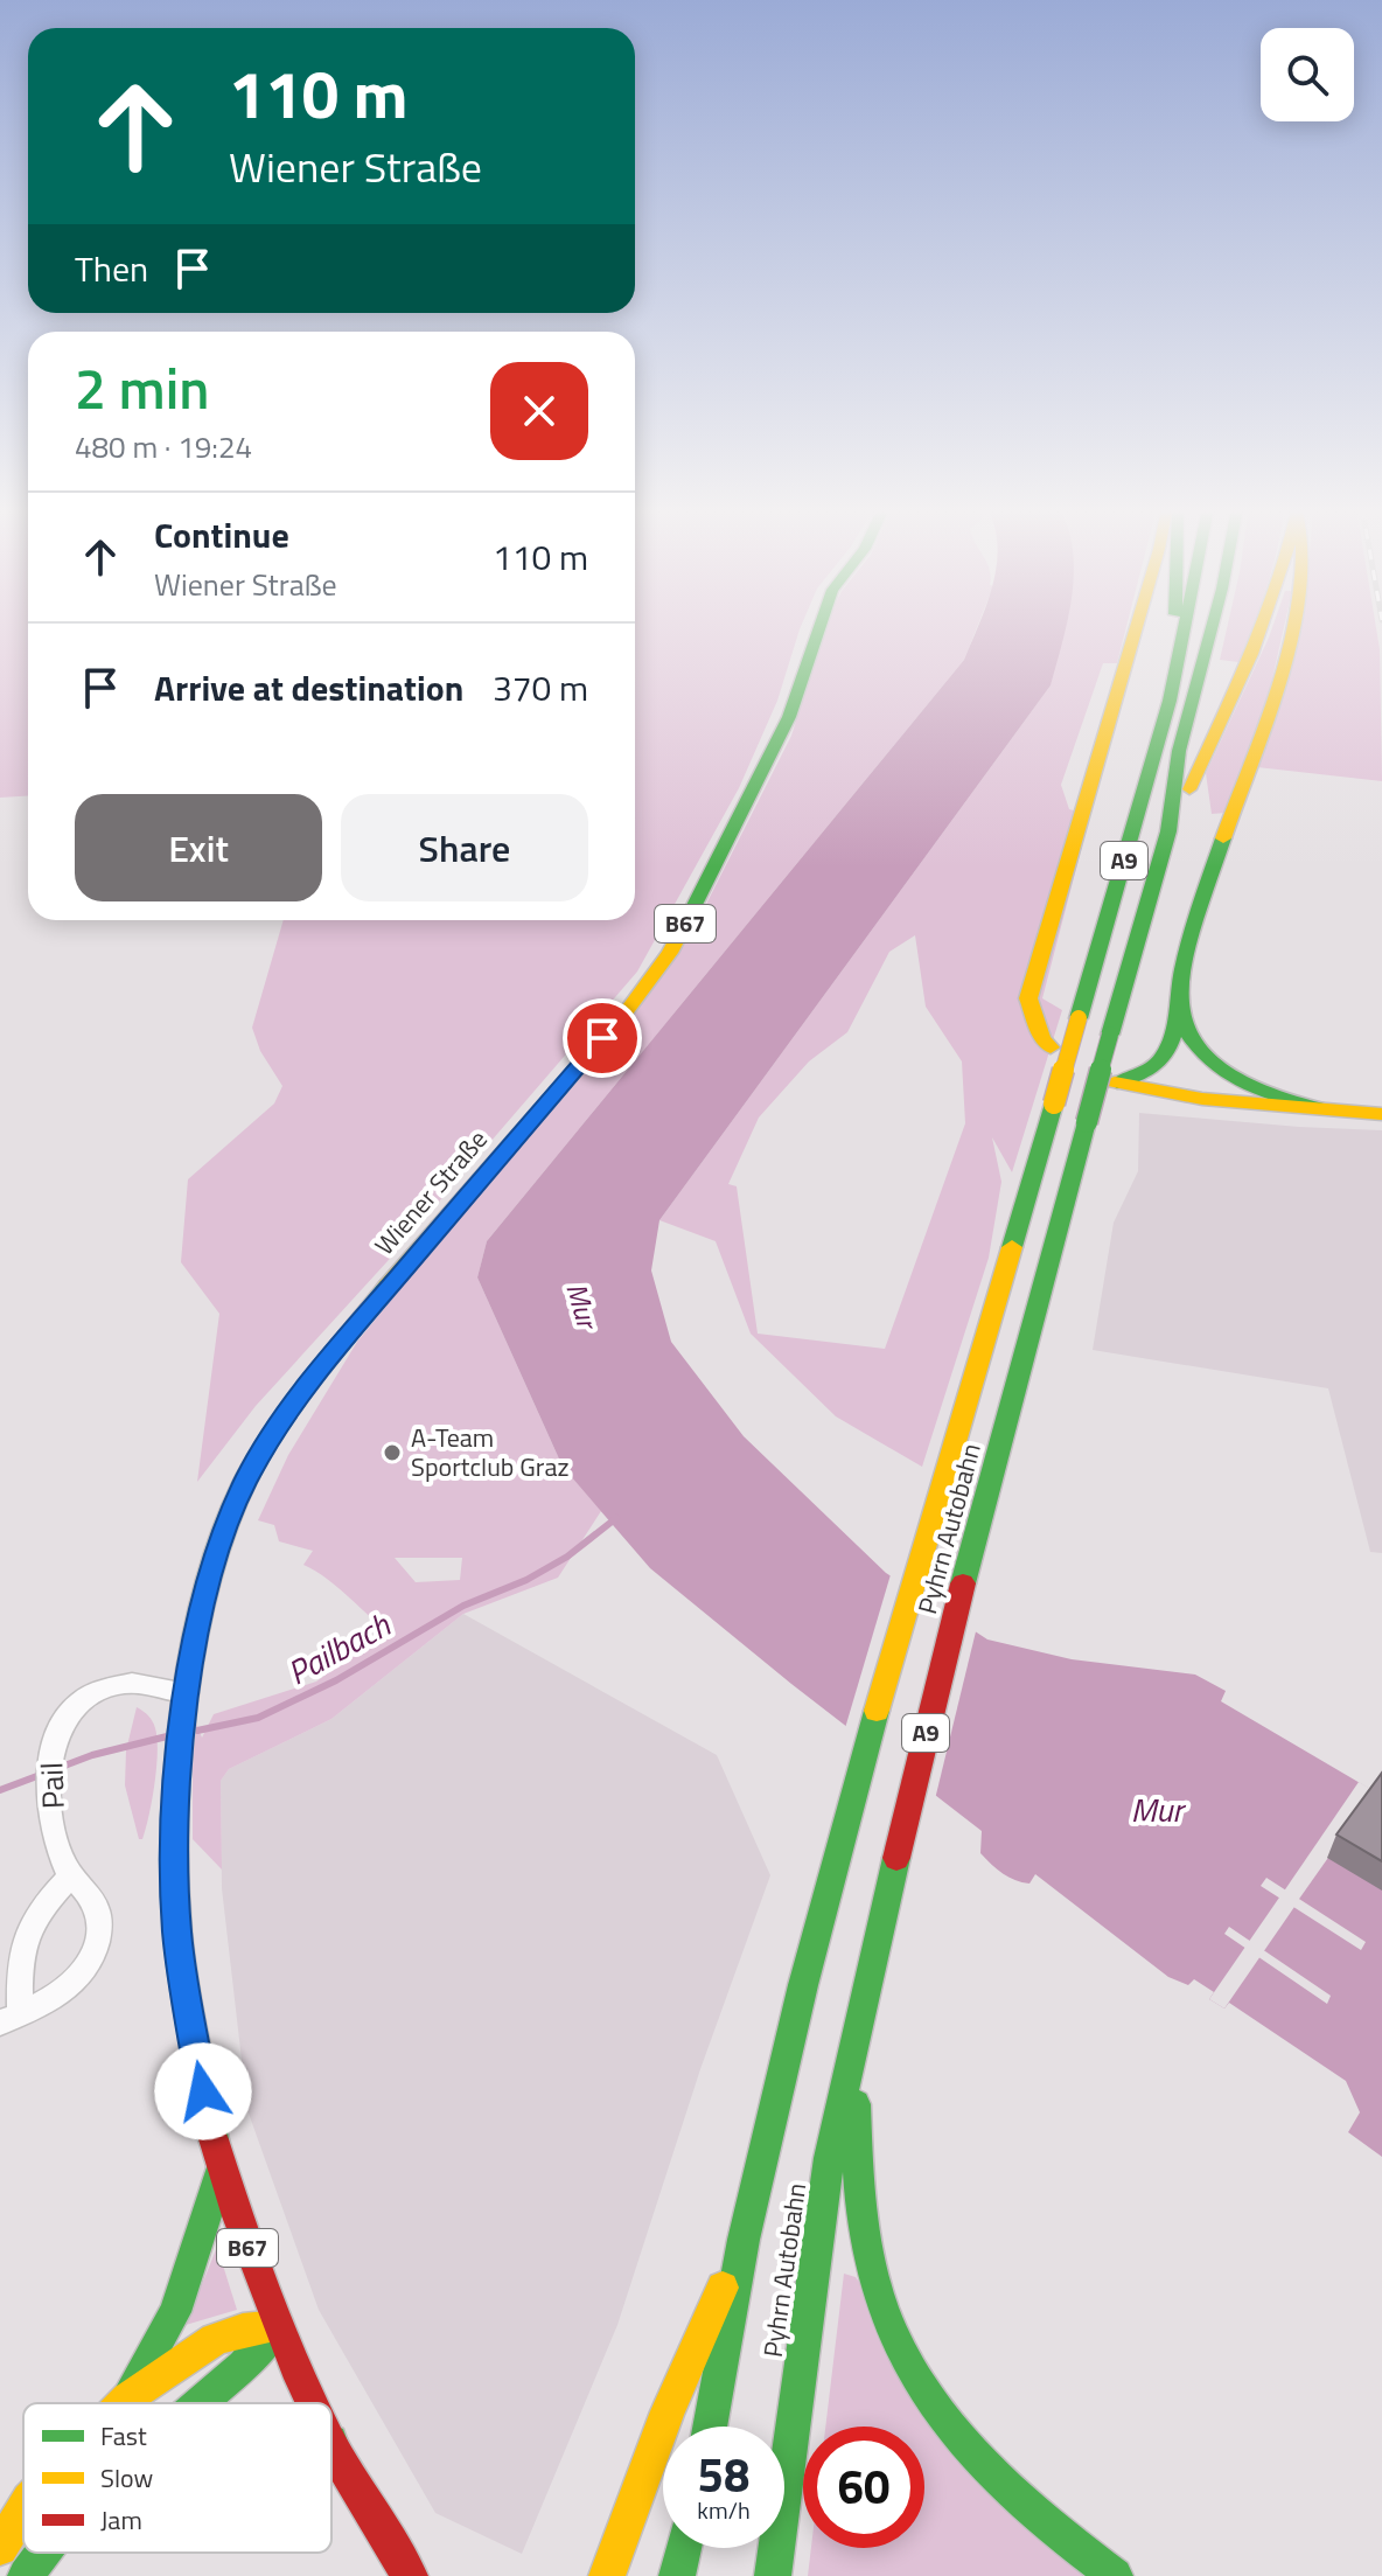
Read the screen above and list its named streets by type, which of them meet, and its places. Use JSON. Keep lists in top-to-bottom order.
{
  "streets": {
    "main road": [
      "A9",
      "B67",
      "Wiener Straße",
      "Pyhrn Autobahn"
    ],
    "street": ["Pail"]
  },
  "crossings": [
    ["B67", "Wiener Straße"],
    ["Wiener Straße", "Pail"]
  ],
  "water": ["Mur", "Pailbach"],
  "places": ["A-Team Sportclub Graz"],
  "legend": ["Fast", "Slow", "Jam"],
  "page": {
    "turn": ["110 m", "Wiener Straße"],
    "then": "Then",
    "heading": ["2 min", "480 m · 19:24"],
    "list": [
      {
        "name": "Continue",
        "note": "Wiener Straße",
        "value": "110 m"
      },
      {
        "name": "Arrive at destination",
        "value": "370 m"
      }
    ],
    "buttons": ["Exit", "Share"],
    "speed": "58 km/h",
    "limit": "60"
  }
}
